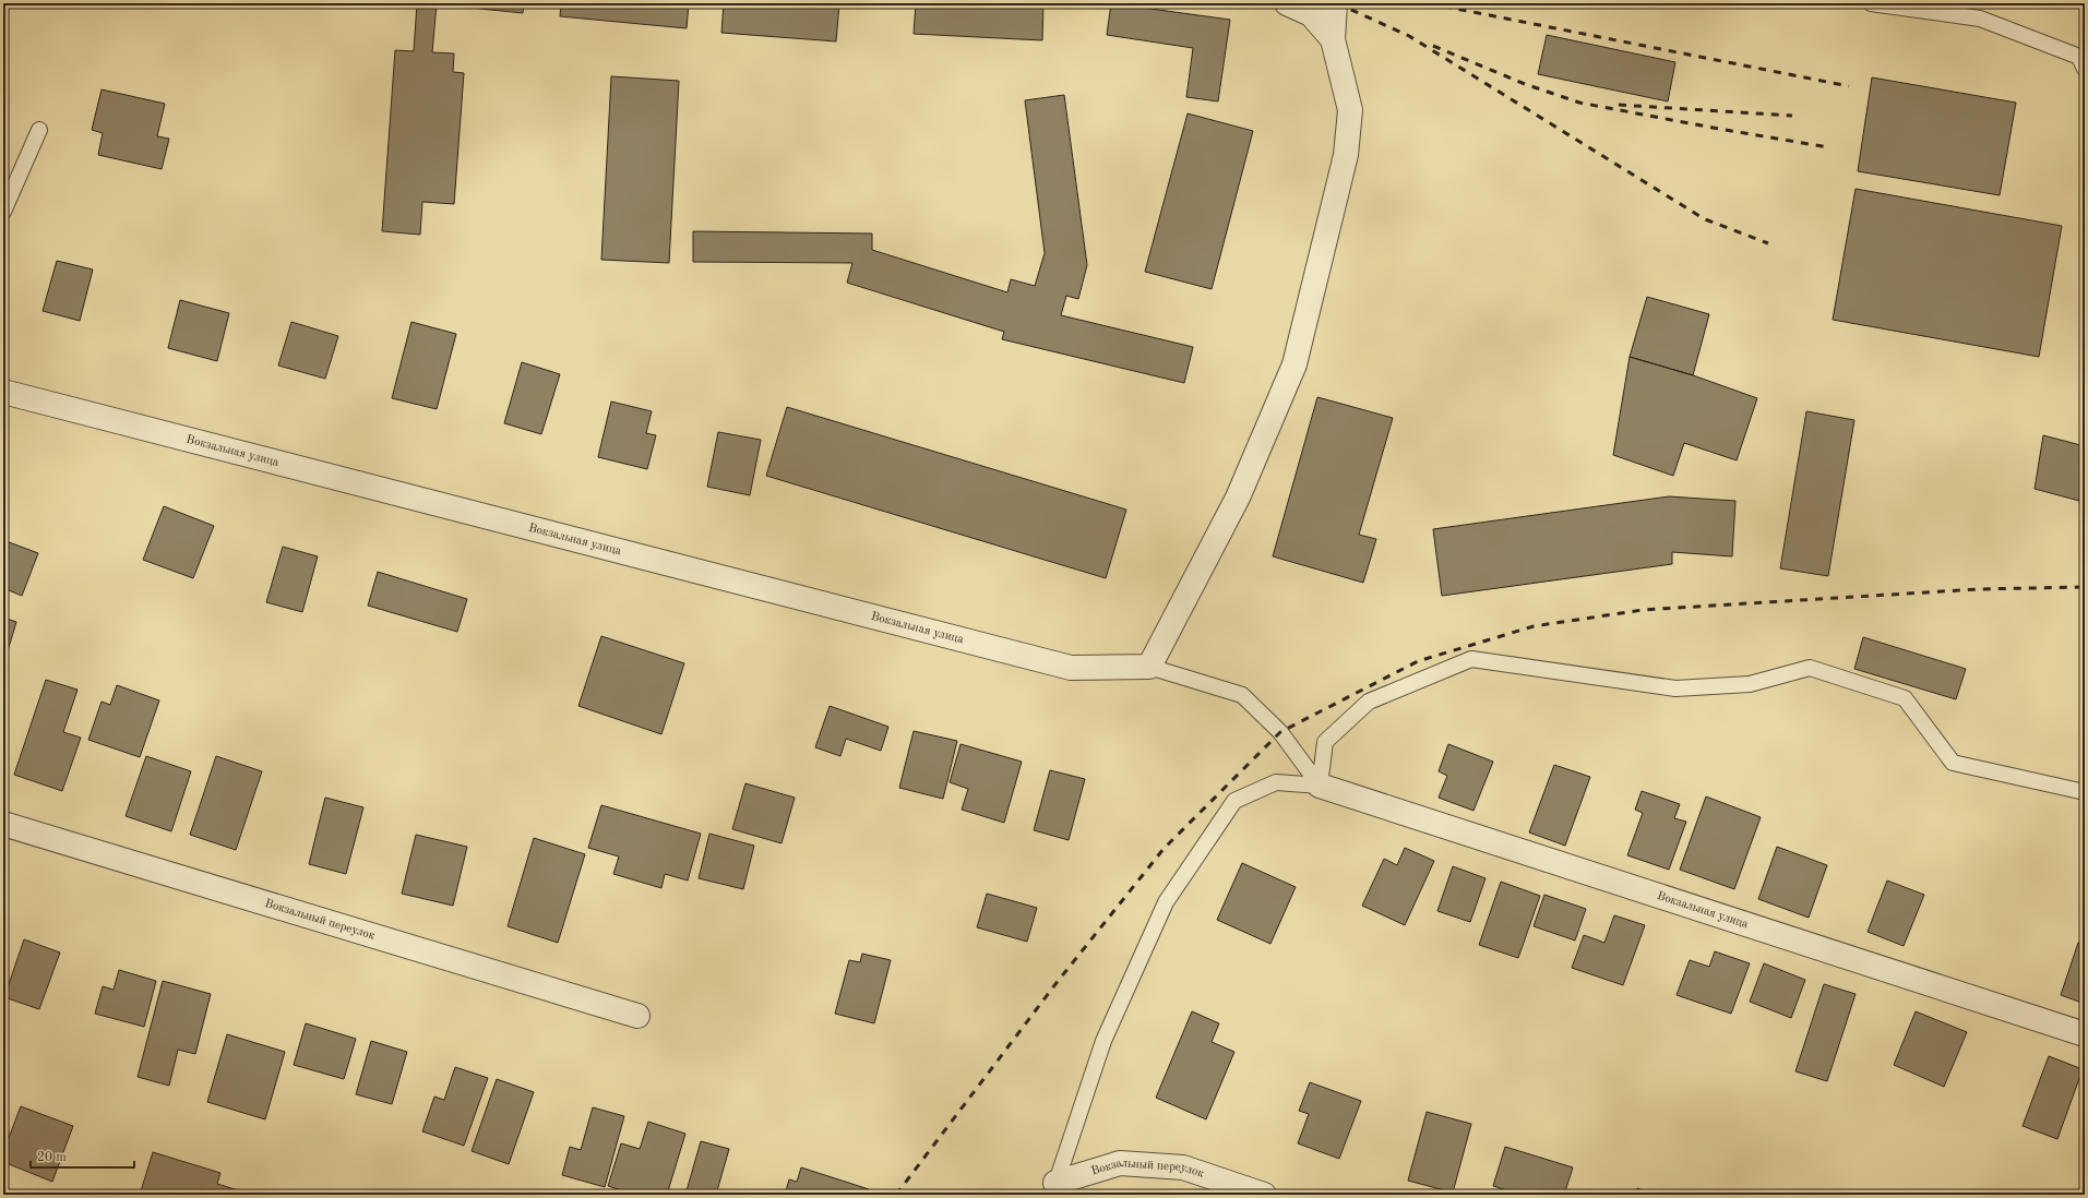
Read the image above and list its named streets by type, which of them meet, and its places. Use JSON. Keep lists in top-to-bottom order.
{
  "streets": {
    "street": ["Вокзальная улица", "Вокзальный переулок"]
  },
  "scale_bar": "20 m"
}
